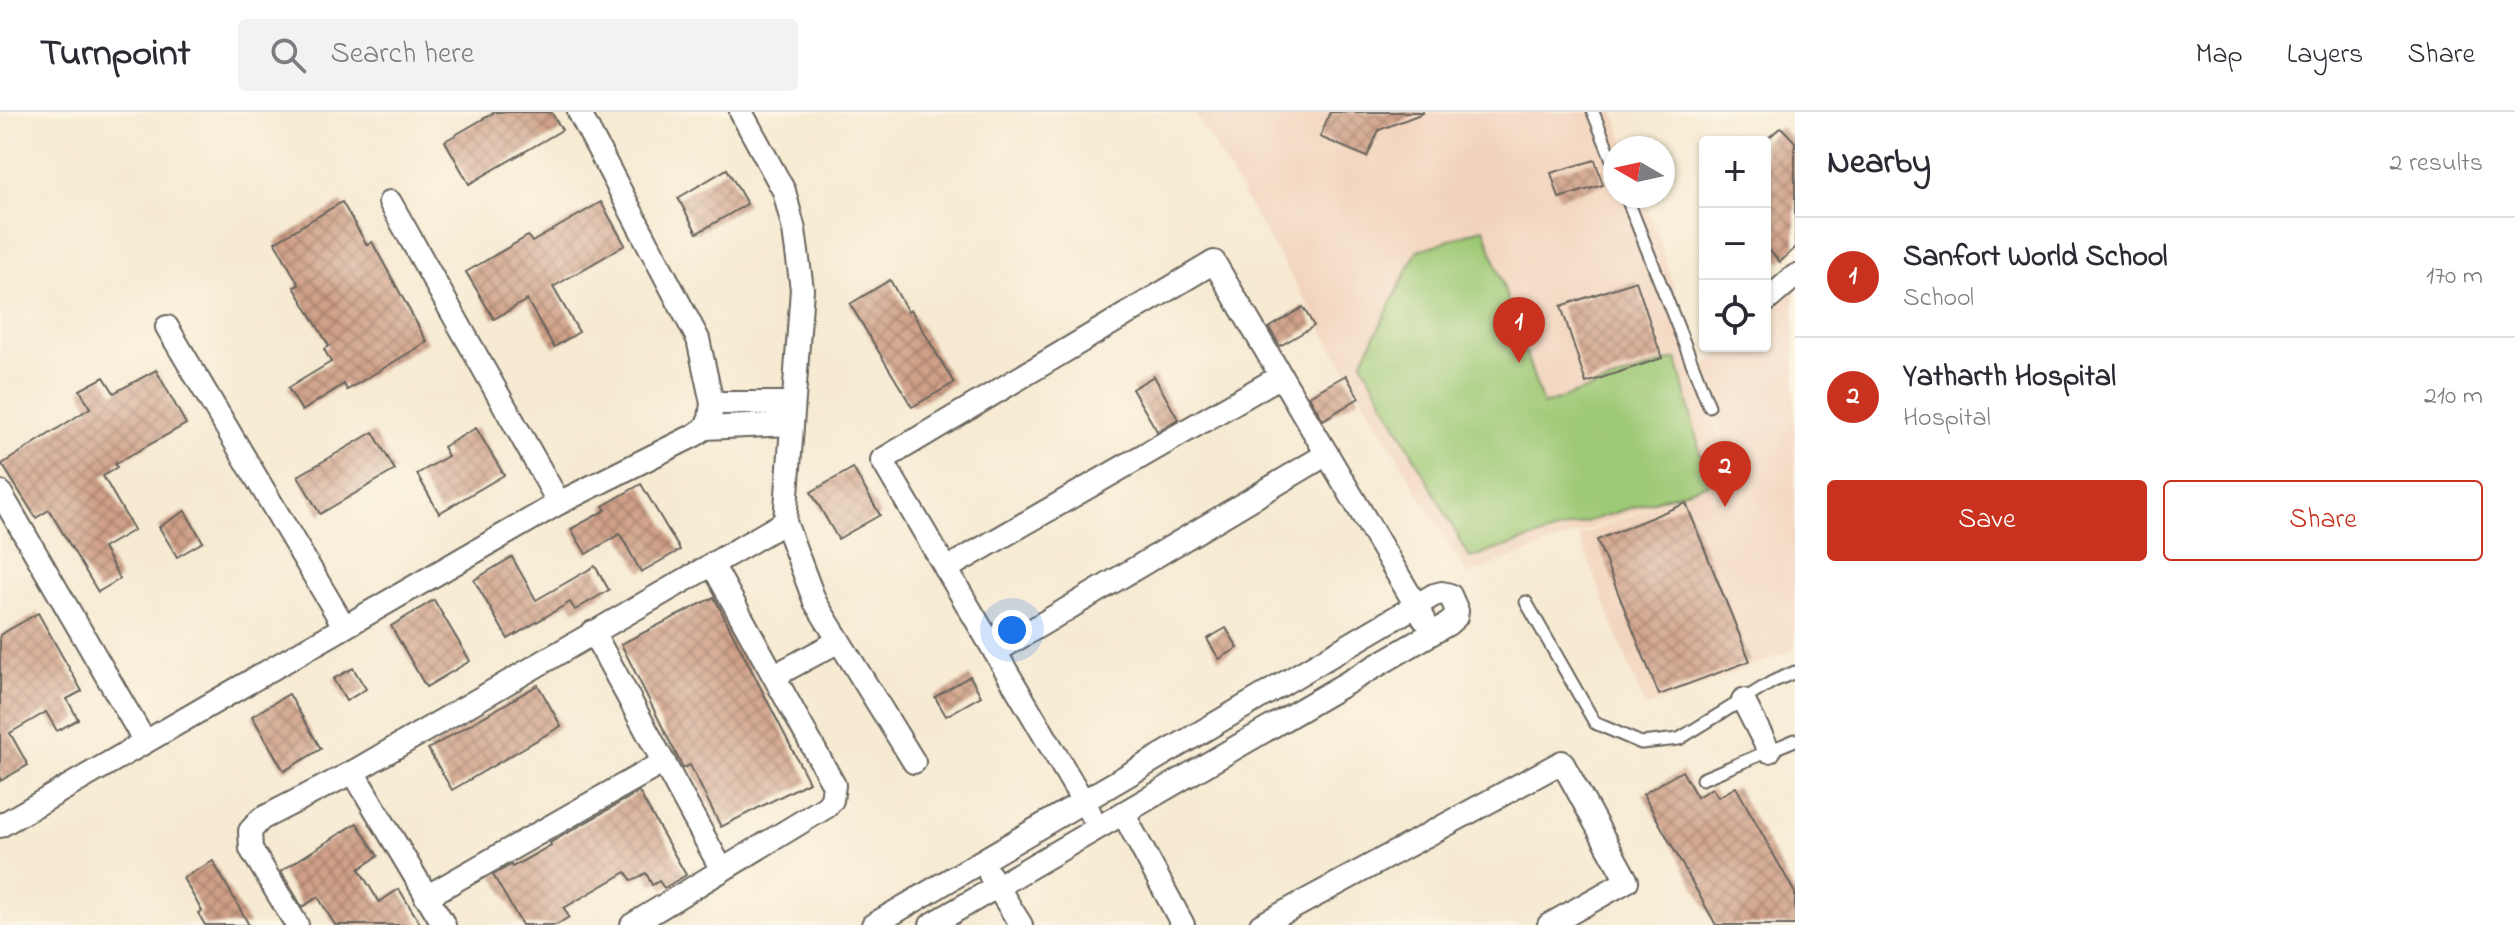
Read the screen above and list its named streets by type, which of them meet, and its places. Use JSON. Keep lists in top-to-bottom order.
{
  "north": "left",
  "page": {
    "header": "Turnpoint",
    "search": "Search here",
    "nav": ["Map", "Layers", "Share"],
    "heading": ["Nearby", "2 results"],
    "map_buttons": ["+", "−"],
    "list": [
      {
        "mark": "1",
        "name": "Sanfort World School",
        "note": "School",
        "value": "170 m"
      },
      {
        "mark": "2",
        "name": "Yatharth Hospital",
        "note": "Hospital",
        "value": "210 m"
      }
    ],
    "pins": ["1", "2"],
    "buttons": ["Save", "Share"]
  }
}
